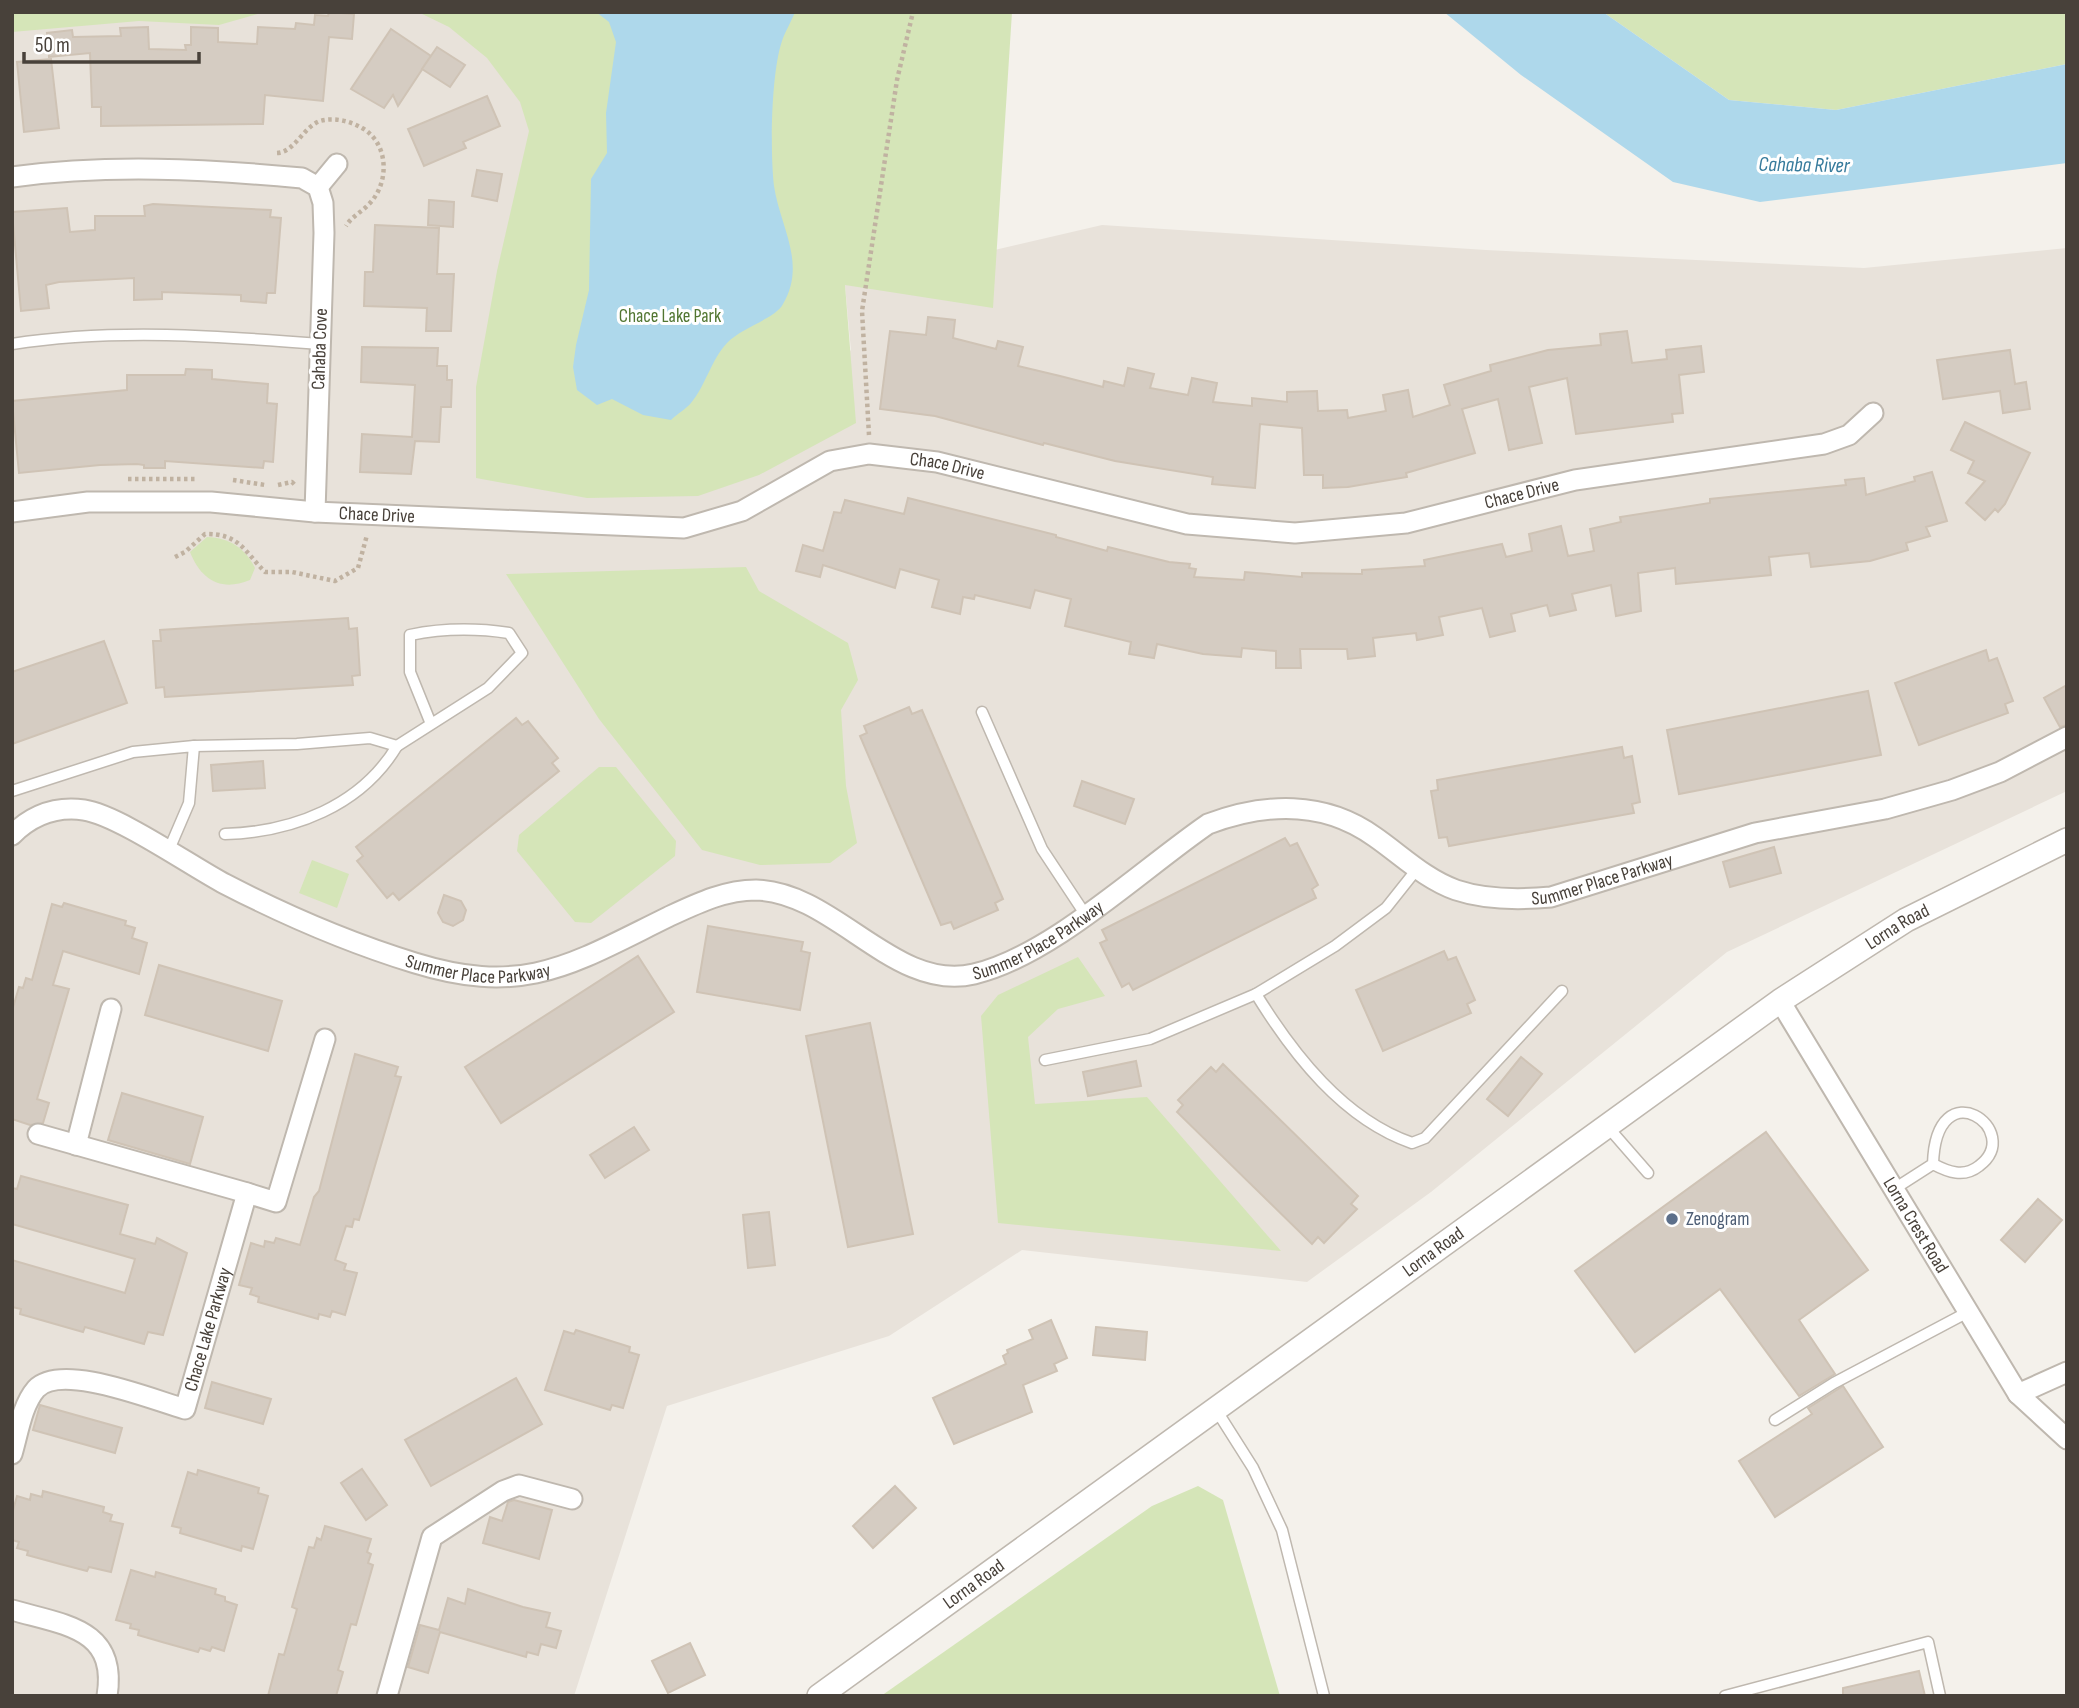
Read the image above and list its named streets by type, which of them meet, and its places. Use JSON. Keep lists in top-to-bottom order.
{
  "streets": {
    "street": [
      "Cahaba Cove",
      "Chace Drive",
      "Summer Place Parkway",
      "Lorna Road",
      "Lorna Crest Road",
      "Chace Lake Parkway"
    ]
  },
  "crossings": [
    ["Cahaba Cove", "Chace Drive"],
    ["Lorna Road", "Lorna Crest Road"]
  ],
  "water": ["Cahaba River"],
  "parks": ["Chace Lake Park"],
  "places": ["Zenogram"],
  "scale_bar": "50 m"
}
